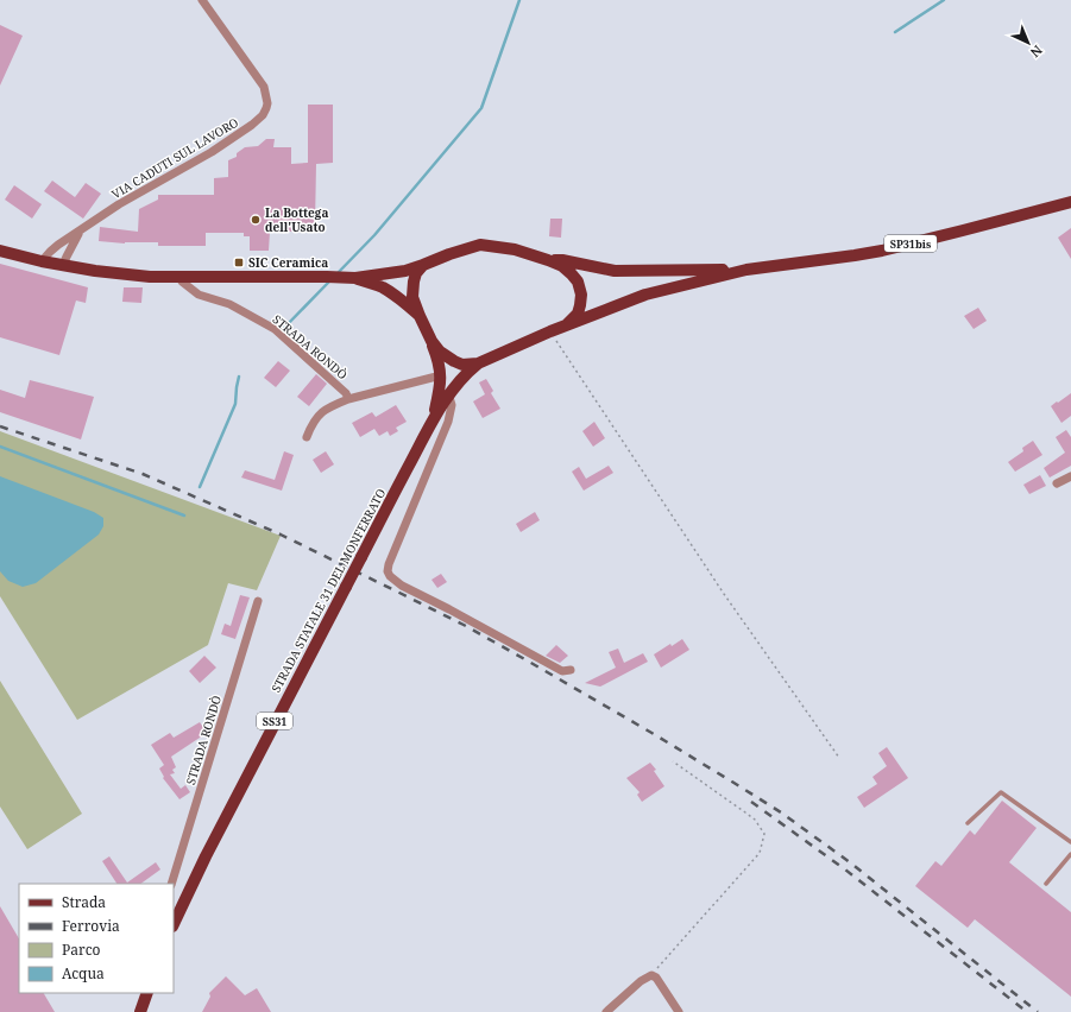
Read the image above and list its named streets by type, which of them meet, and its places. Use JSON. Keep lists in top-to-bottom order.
{
  "streets": {
    "main road": ["SP31bis", "STRADA STATALE 31 DEL MONFERRATO", "SS31"],
    "street": ["VIA CADUTI SUL LAVORO", "STRADA RONDÒ"]
  },
  "crossings": [
    ["SP31bis", "STRADA STATALE 31 DEL MONFERRATO"]
  ],
  "places": {
    "other": ["La Bottega dell'Usato"],
    "transit": ["SIC Ceramica"]
  },
  "legend": [
    "Strada",
    "Ferrovia",
    "Parco",
    "Acqua"
  ],
  "north": "bottom right"
}
